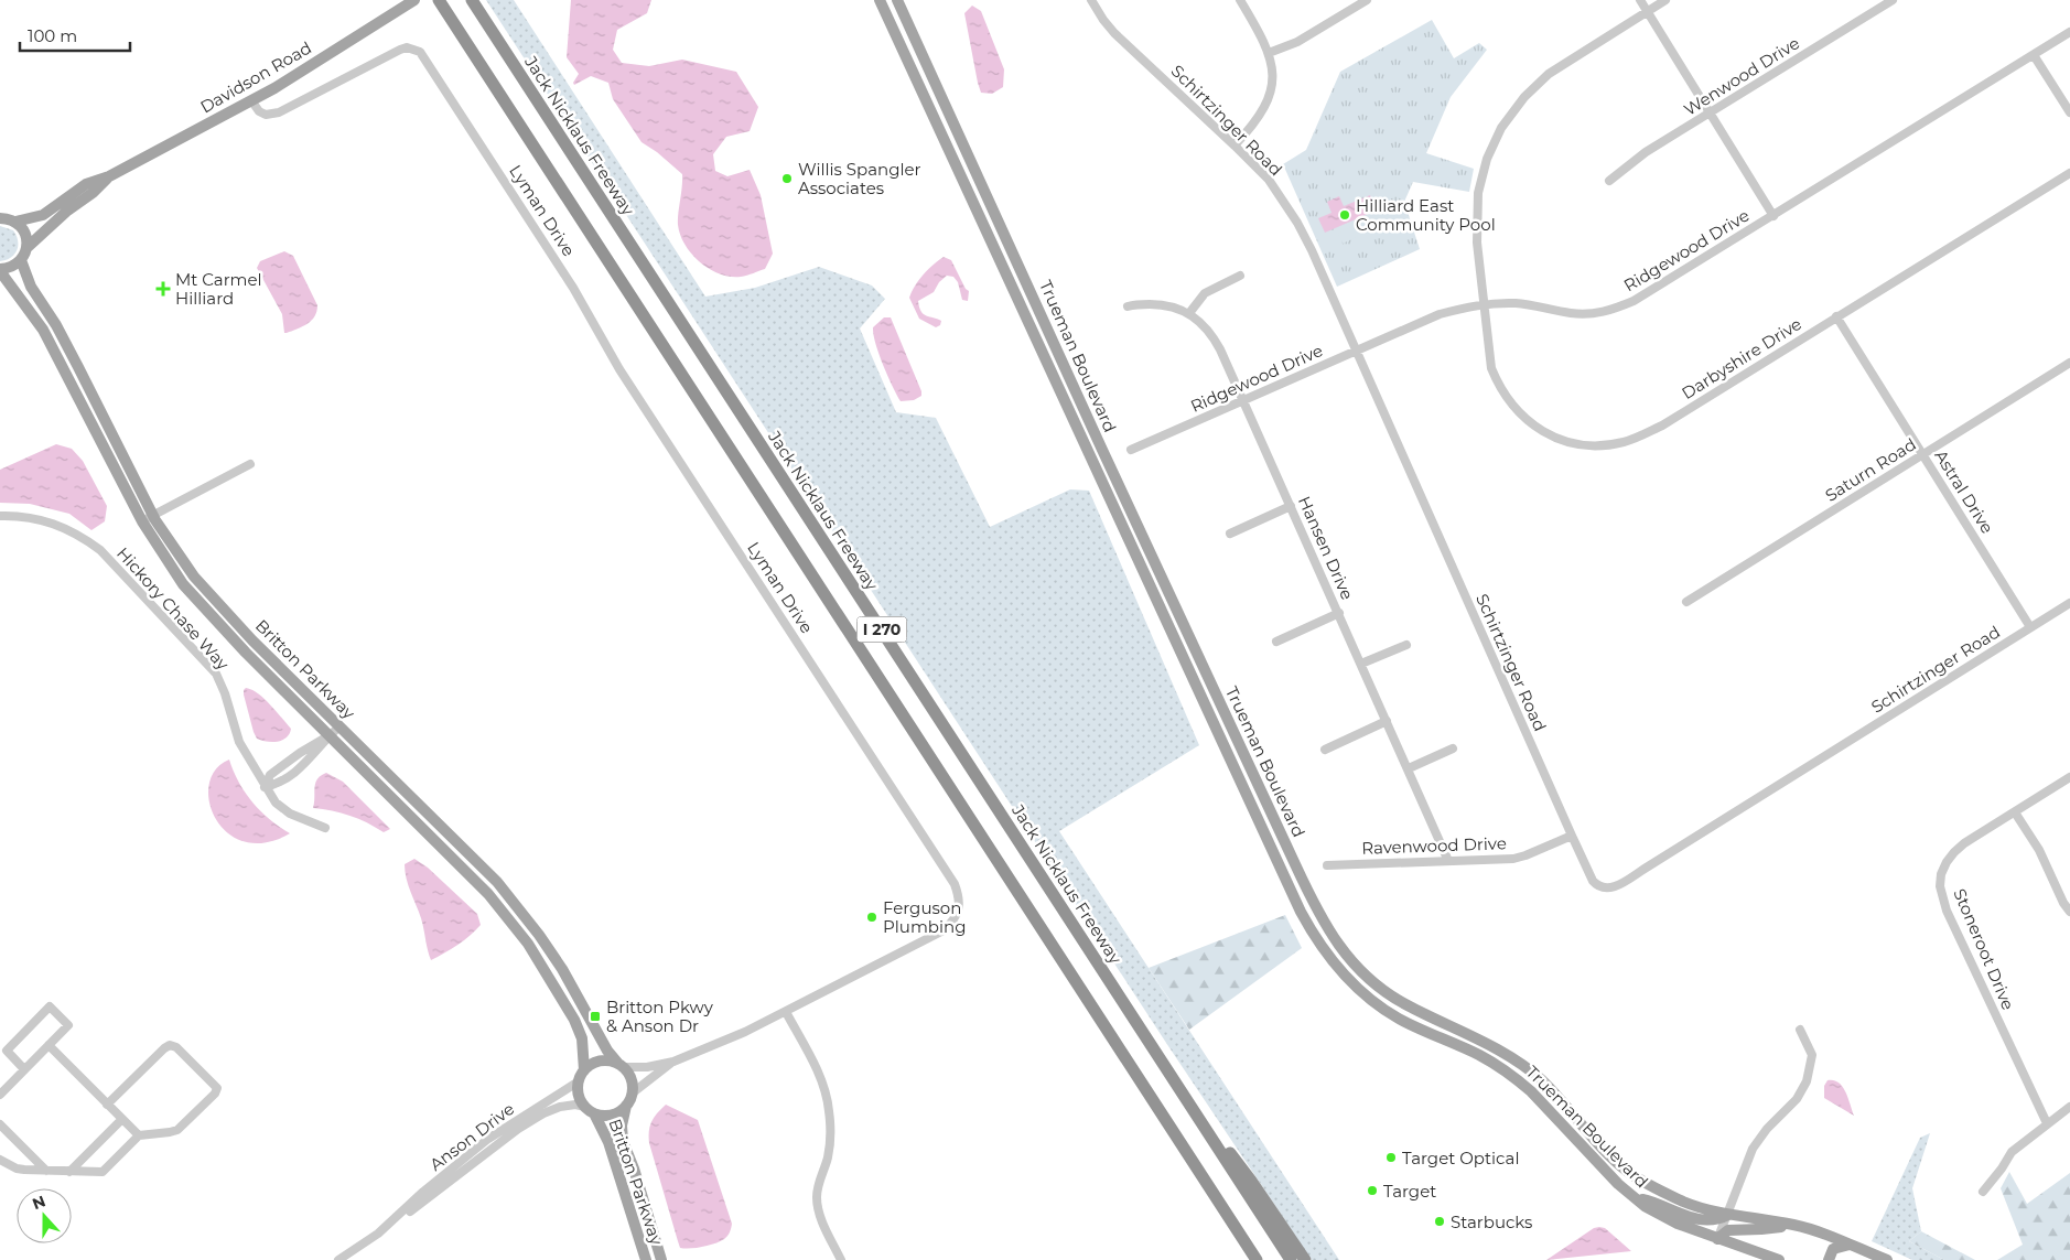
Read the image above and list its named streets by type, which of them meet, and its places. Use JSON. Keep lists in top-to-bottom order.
{
  "streets": {
    "highway": ["Jack Nicklaus Freeway", "I 270"],
    "main road": ["Davidson Road", "Trueman Boulevard", "Britton Parkway"],
    "street": [
      "Wenwood Drive",
      "Schirtzinger Road",
      "Lyman Drive",
      "Ridgewood Drive",
      "Darbyshire Drive",
      "Saturn Road",
      "Astral Drive",
      "Hansen Drive",
      "Hickory Chase Way",
      "Ravenwood Drive",
      "Stoneroot Drive",
      "Anson Drive"
    ]
  },
  "crossings": [
    ["Davidson Road", "Lyman Drive"],
    ["Schirtzinger Road", "Ridgewood Drive"],
    ["Schirtzinger Road", "Astral Drive"],
    ["Schirtzinger Road", "Ravenwood Drive"],
    ["Ridgewood Drive", "Darbyshire Drive"],
    ["Ridgewood Drive", "Hansen Drive"],
    ["Darbyshire Drive", "Astral Drive"],
    ["Saturn Road", "Astral Drive"],
    ["Hansen Drive", "Ravenwood Drive"],
    ["Britton Parkway", "Anson Drive"]
  ],
  "places": {
    "other": [
      "Willis Spangler Associates",
      "Hilliard East Community Pool",
      "Ferguson Plumbing",
      "Target Optical",
      "Target",
      "Starbucks"
    ],
    "health": ["Mt Carmel Hilliard"],
    "transit": ["Britton Pkwy & Anson Dr"]
  },
  "scale_bar": "100 m",
  "north": "top"
}
